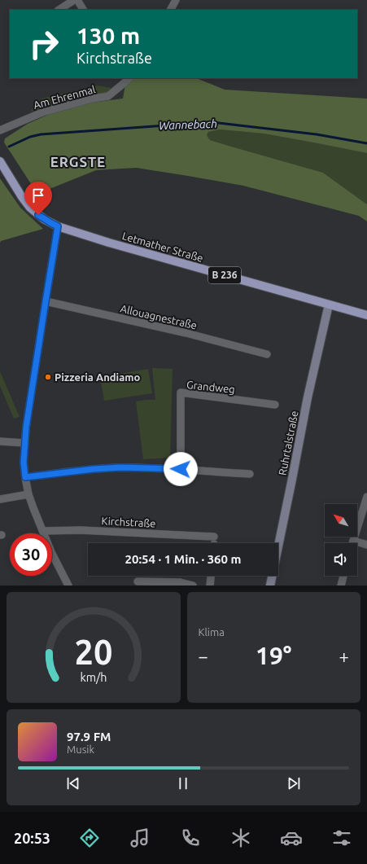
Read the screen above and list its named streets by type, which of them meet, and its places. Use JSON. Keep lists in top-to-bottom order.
{
  "streets": {
    "main road": ["Letmather Straße", "B 236", "Ruhrtalstraße"],
    "street": [
      "Am Ehrenmal",
      "Allouagnestraße",
      "Grandweg",
      "Kirchstraße"
    ]
  },
  "crossings": [
    ["Letmather Straße", "Ruhrtalstraße"]
  ],
  "districts": ["ERGSTE"],
  "water": ["Wannebach"],
  "places": ["Pizzeria Andiamo"],
  "north": "top left",
  "page": {
    "turn": ["130 m", "Kirchstraße"],
    "limit": "30",
    "trip": "20:54 · 1 Min. · 360 m",
    "tile": "Klima",
    "heat": ["−", "19°", "+"],
    "song": ["97.9 FM", "Musik"],
    "tabs": "20:53",
    "gauge": ["20", "km/h"]
  }
}
